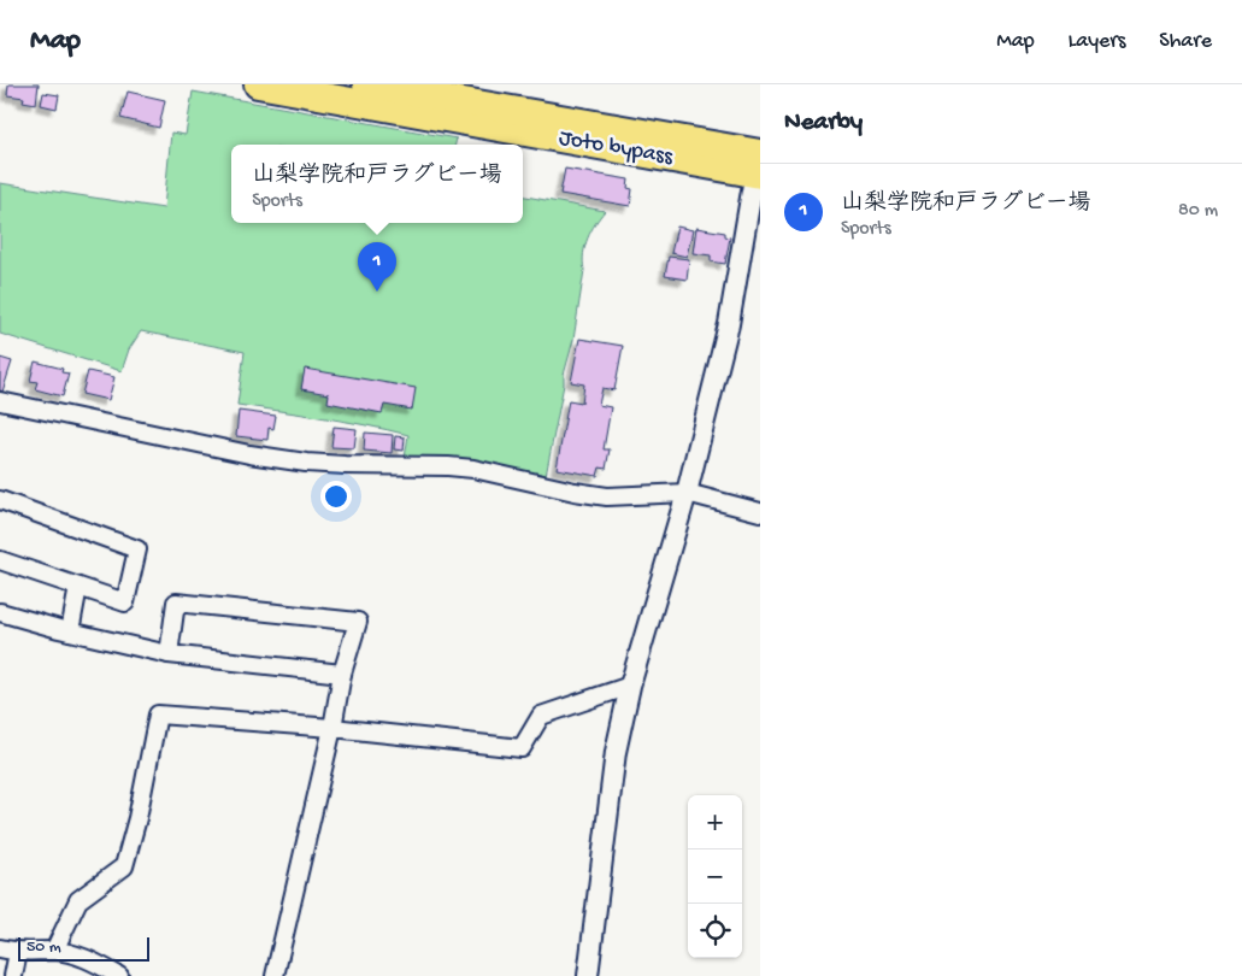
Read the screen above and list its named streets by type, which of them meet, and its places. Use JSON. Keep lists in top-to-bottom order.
{
  "streets": {
    "highway": ["Joto bypass"]
  },
  "scale_bar": "50 m",
  "page": {
    "header": "Map",
    "nav": ["Map", "Layers", "Share"],
    "heading": "Nearby",
    "popup": ["山梨学院和戸ラグビー場", "Sports"],
    "list": [
      {
        "mark": "1",
        "name": "山梨学院和戸ラグビー場",
        "note": "Sports",
        "value": "80 m"
      }
    ],
    "pins": "1",
    "map_buttons": ["+", "−"],
    "scale": "50 m"
  }
}
